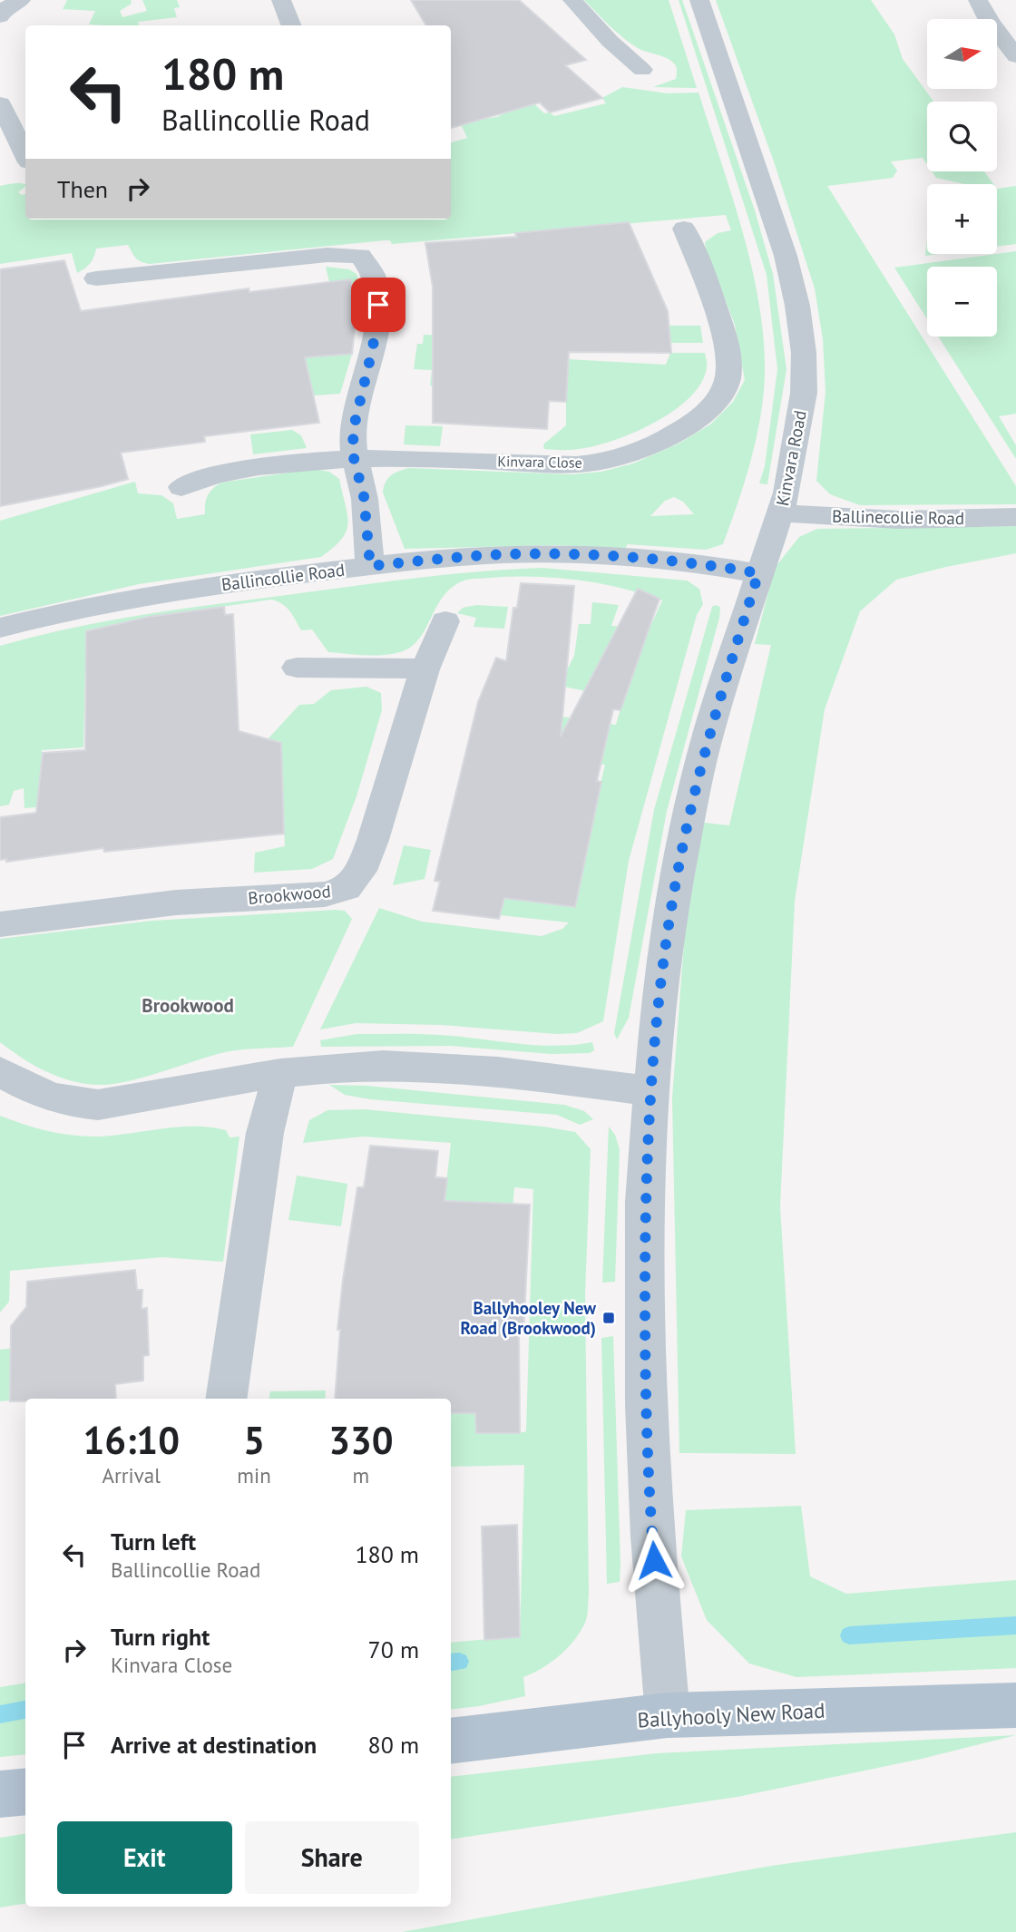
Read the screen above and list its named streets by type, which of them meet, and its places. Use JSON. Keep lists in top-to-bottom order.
{
  "streets": {
    "main road": ["Ballyhooly New Road"],
    "street": [
      "Kinvara Road",
      "Kinvara Close",
      "Ballinecollie Road",
      "Ballincollie Road",
      "Brookwood"
    ]
  },
  "crossings": [
    ["Kinvara Road", "Ballinecollie Road"],
    ["Kinvara Road", "Ballincollie Road"],
    ["Kinvara Road", "Ballyhooly New Road"]
  ],
  "districts": ["Brookwood"],
  "places": {
    "transit": ["Ballyhooley New Road (Brookwood)"]
  },
  "north": "right",
  "page": {
    "map_buttons": ["+", "−"],
    "turn": ["180 m", "Ballincollie Road"],
    "then": "Then",
    "eta": [
      "16:10",
      "Arrival",
      "5",
      "min",
      "330",
      "m"
    ],
    "list": [
      {
        "name": "Turn left",
        "note": "Ballincollie Road",
        "value": "180 m"
      },
      {
        "name": "Turn right",
        "note": "Kinvara Close",
        "value": "70 m"
      },
      {
        "name": "Arrive at destination",
        "value": "80 m"
      }
    ],
    "buttons": ["Exit", "Share"]
  }
}
